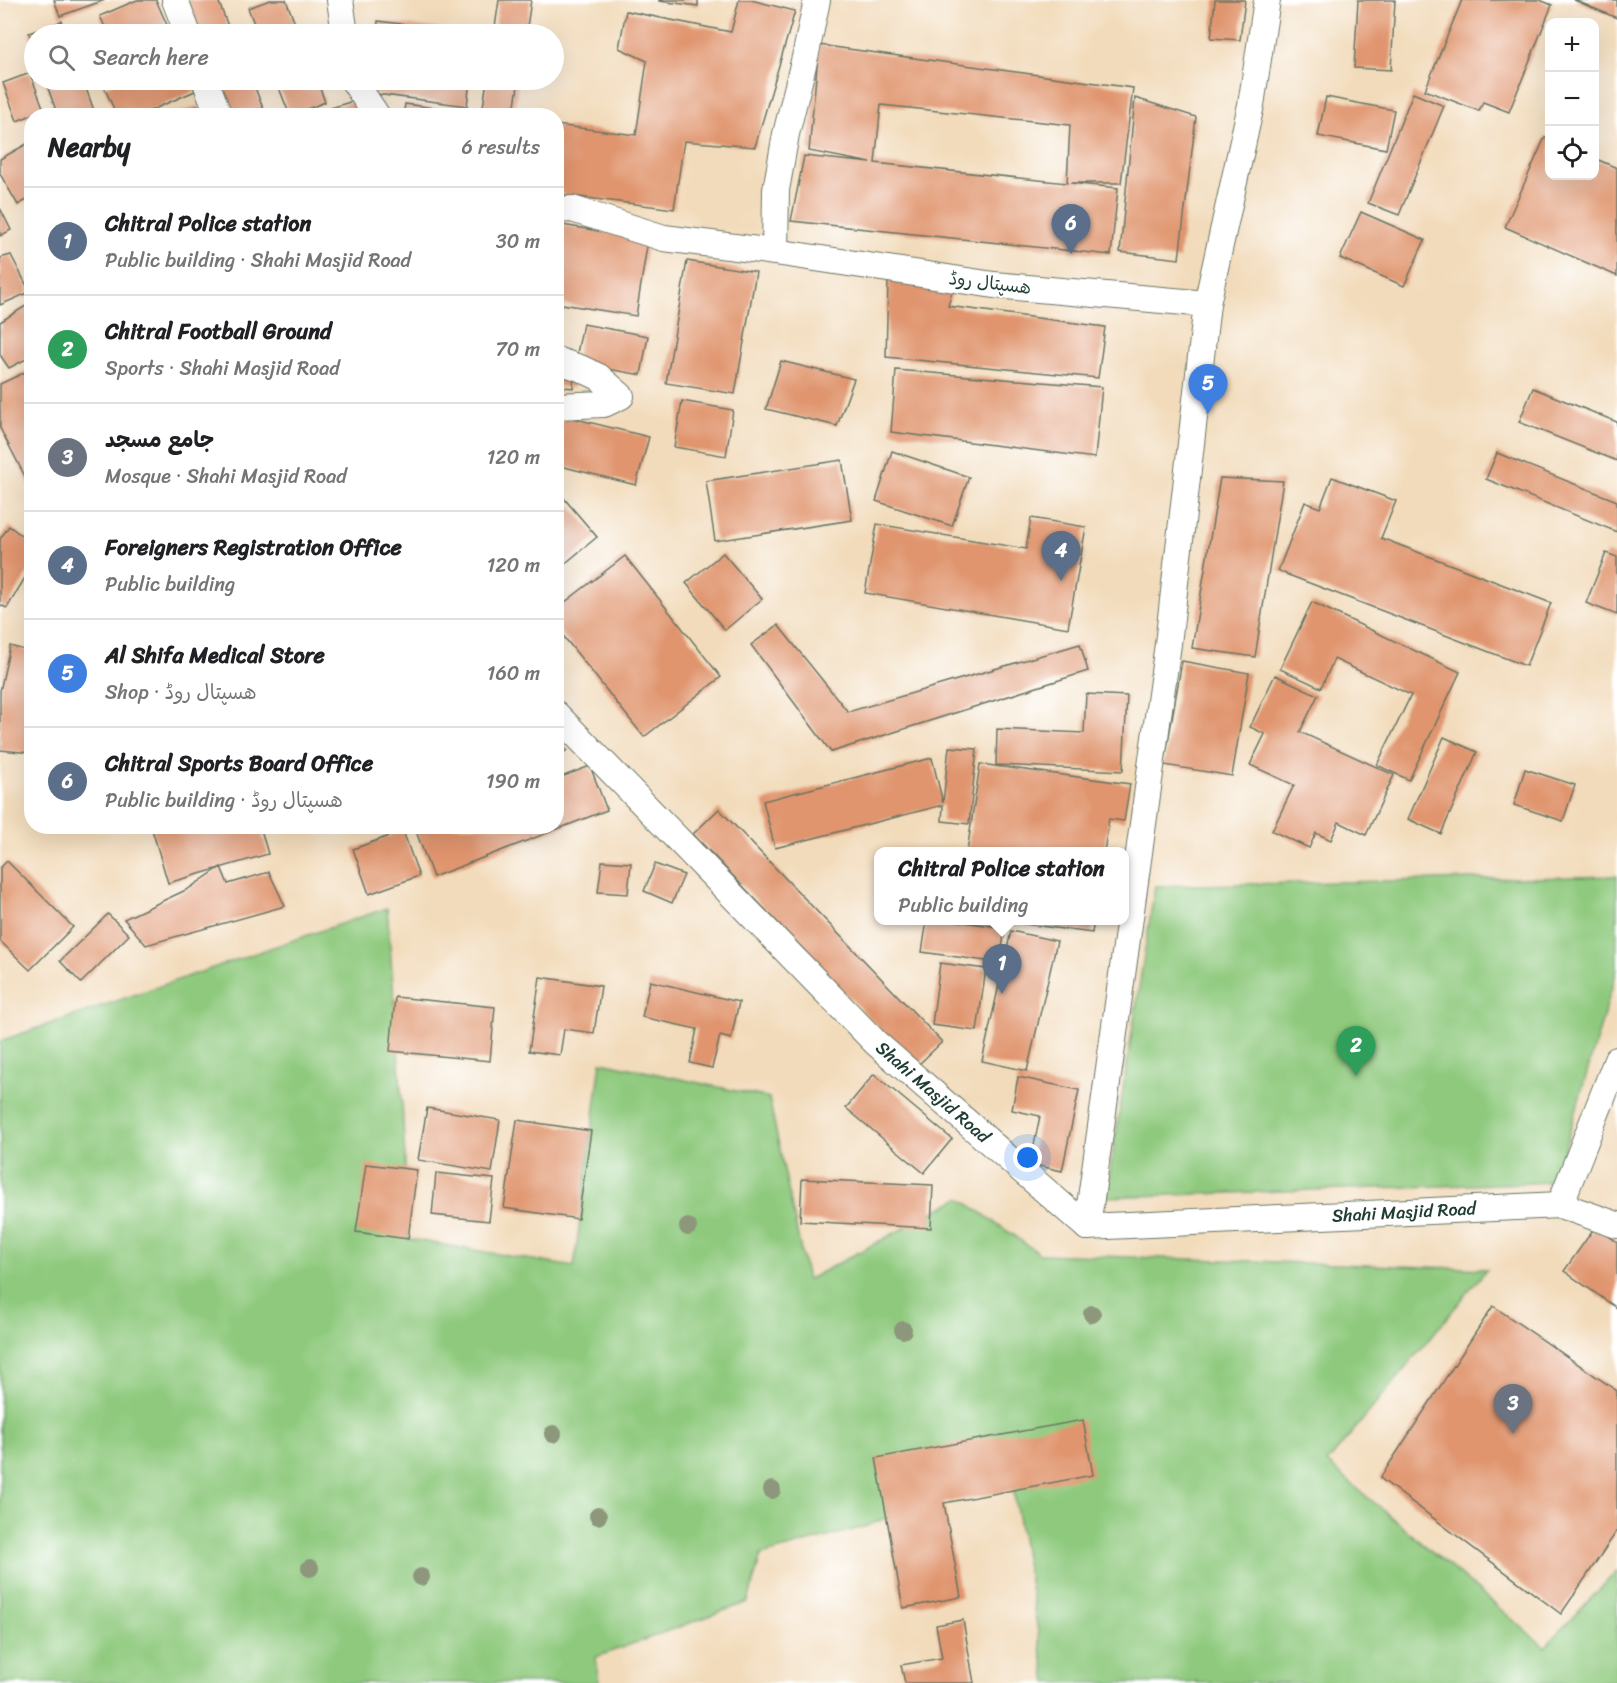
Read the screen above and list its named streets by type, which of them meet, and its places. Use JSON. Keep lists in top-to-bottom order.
{
  "streets": {
    "street": ["ھسپتال روڈ", "Shahi Masjid Road"]
  },
  "page": {
    "map_buttons": ["+", "−"],
    "search": "Search here",
    "heading": ["Nearby", "6 results"],
    "list": [
      {
        "mark": "1",
        "name": "Chitral Police station",
        "note": "Public building · Shahi Masjid Road",
        "value": "30 m"
      },
      {
        "mark": "2",
        "name": "Chitral Football Ground",
        "note": "Sports · Shahi Masjid Road",
        "value": "70 m"
      },
      {
        "mark": "3",
        "name": "جامع مسجد",
        "note": "Mosque · Shahi Masjid Road",
        "value": "120 m"
      },
      {
        "mark": "4",
        "name": "Foreigners Registration Office",
        "note": "Public building",
        "value": "120 m"
      },
      {
        "mark": "5",
        "name": "Al Shifa Medical Store",
        "note": "Shop · ھسپتال روڈ",
        "value": "160 m"
      },
      {
        "mark": "6",
        "name": "Chitral Sports Board Office",
        "note": "Public building · ھسپتال روڈ",
        "value": "190 m"
      }
    ],
    "pins": [
      "6",
      "5",
      "4",
      "1",
      "2",
      "3"
    ],
    "popup": ["Chitral Police station", "Public building"]
  }
}
